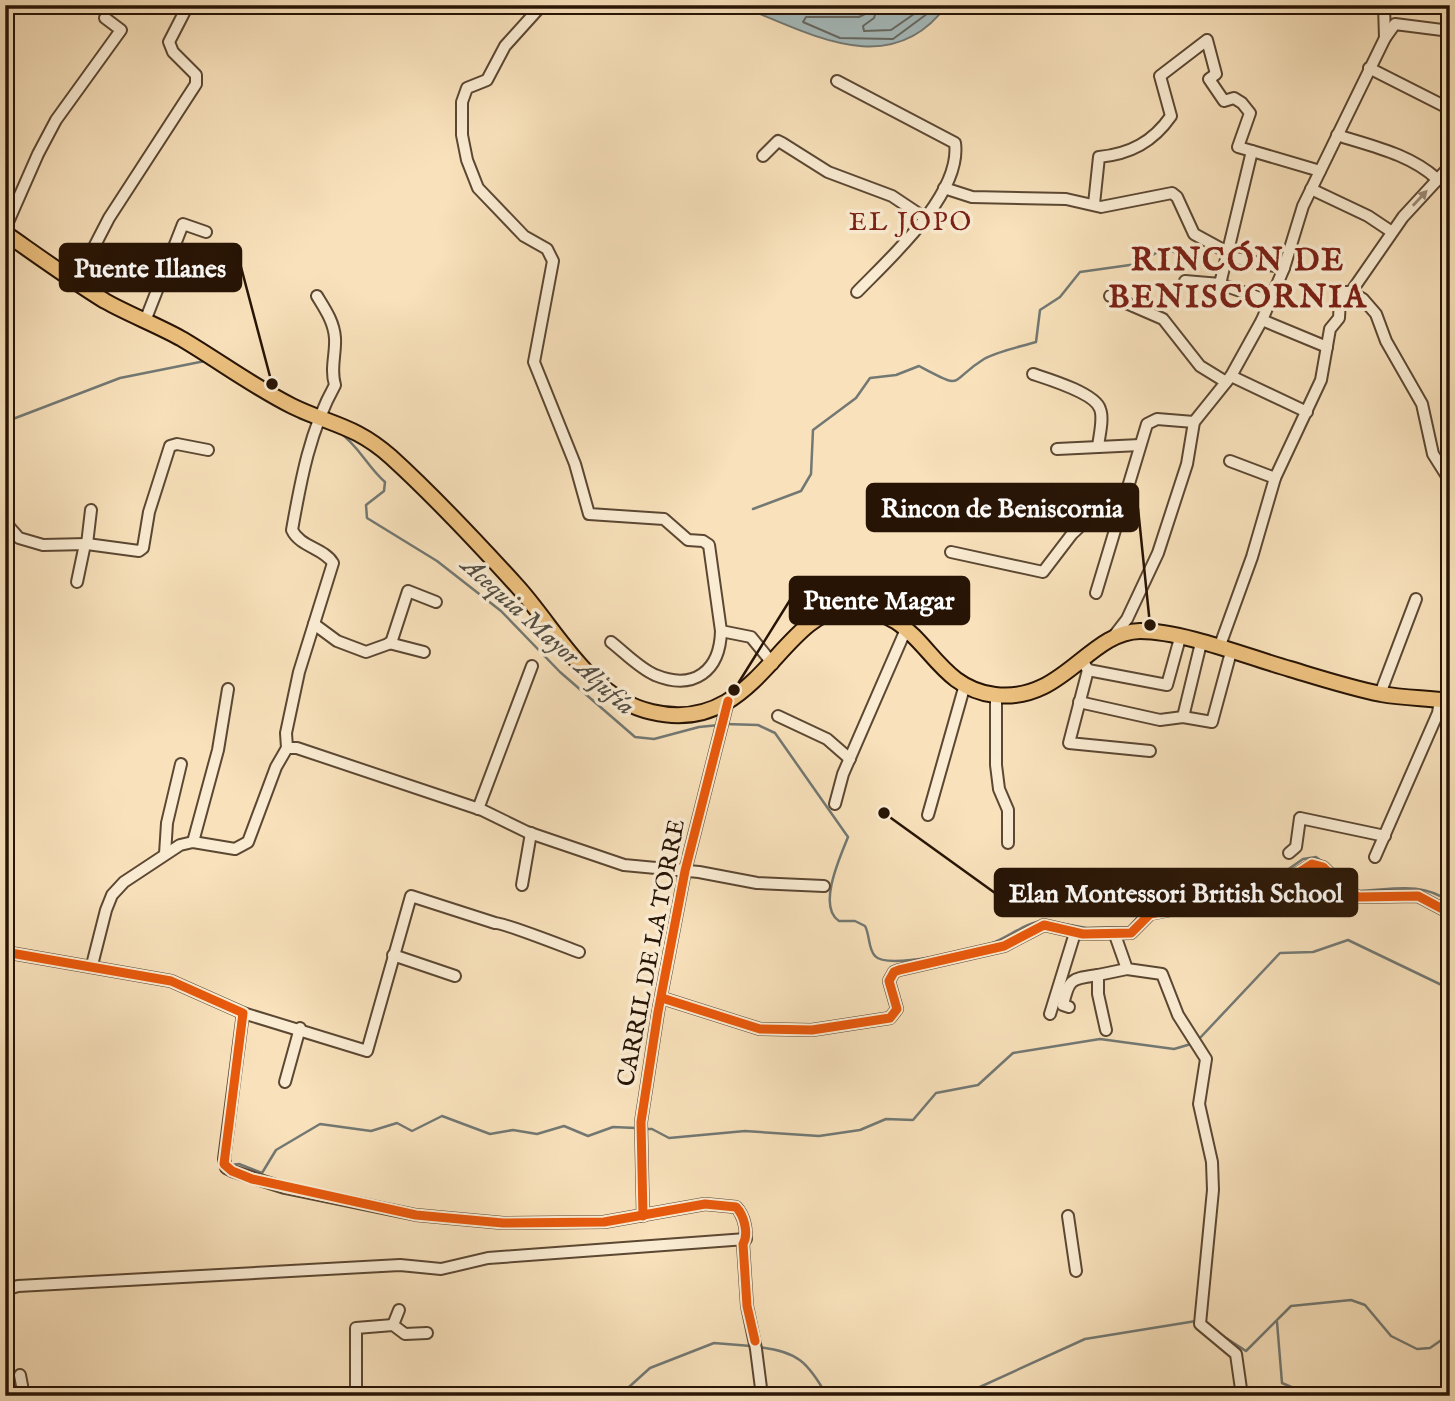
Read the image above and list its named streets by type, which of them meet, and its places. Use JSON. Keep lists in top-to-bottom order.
{
  "streets": {
    "street": ["CARRIL DE LA TORRE"]
  },
  "districts": ["EL JOPO", "RINCÓN DE BENISCORNIA"],
  "water": ["Acequia Mayor Aljufía"],
  "places": [
    "Puente Illanes",
    "Rincon de Beniscornia",
    "Puente Magar",
    "Elan Montessori British School"
  ]
}
